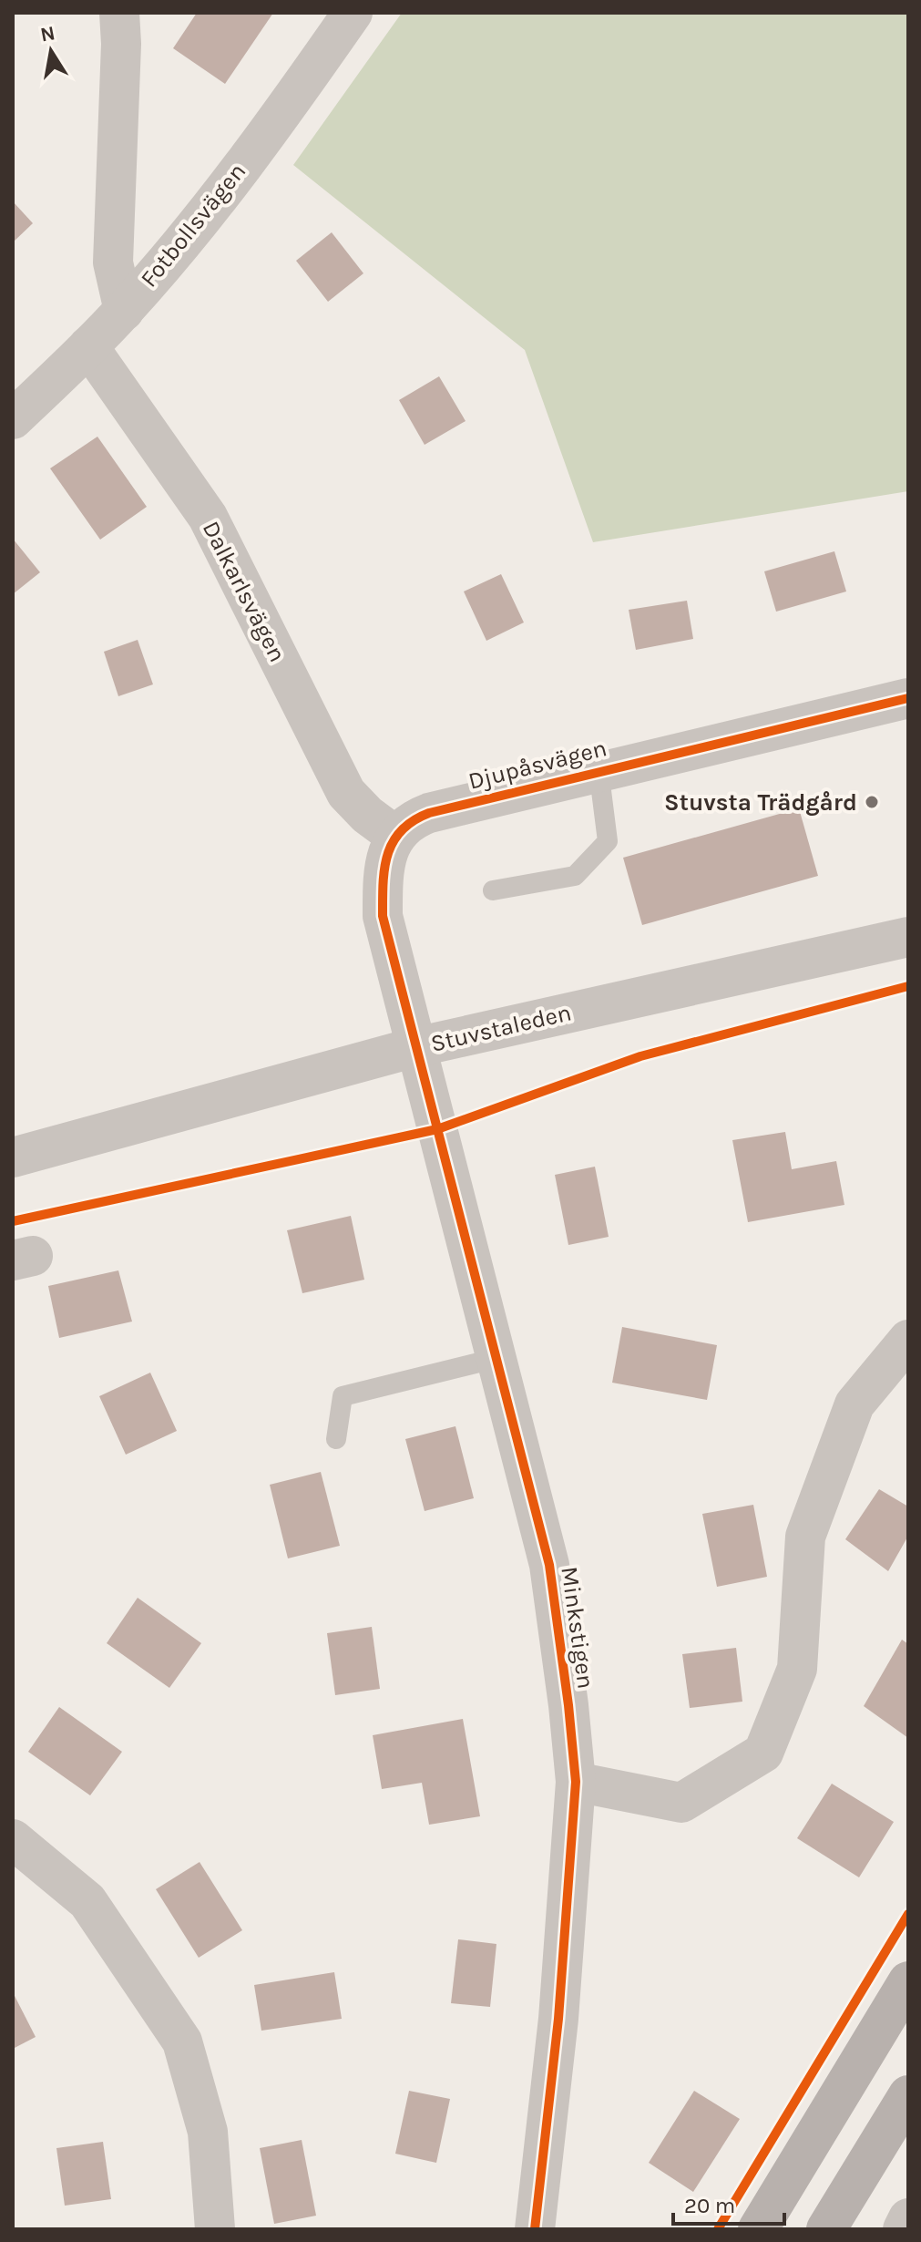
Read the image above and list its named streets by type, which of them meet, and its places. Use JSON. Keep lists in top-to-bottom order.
{
  "streets": {
    "street": [
      "Fotbollsvägen",
      "Dalkarlsvägen",
      "Djupåsvägen",
      "Stuvstaleden",
      "Minkstigen"
    ]
  },
  "crossings": [
    ["Fotbollsvägen", "Dalkarlsvägen"],
    ["Dalkarlsvägen", "Djupåsvägen"],
    ["Stuvstaleden", "Minkstigen"]
  ],
  "places": ["Stuvsta Trädgård"],
  "scale_bar": "20 m",
  "north": "top"
}
